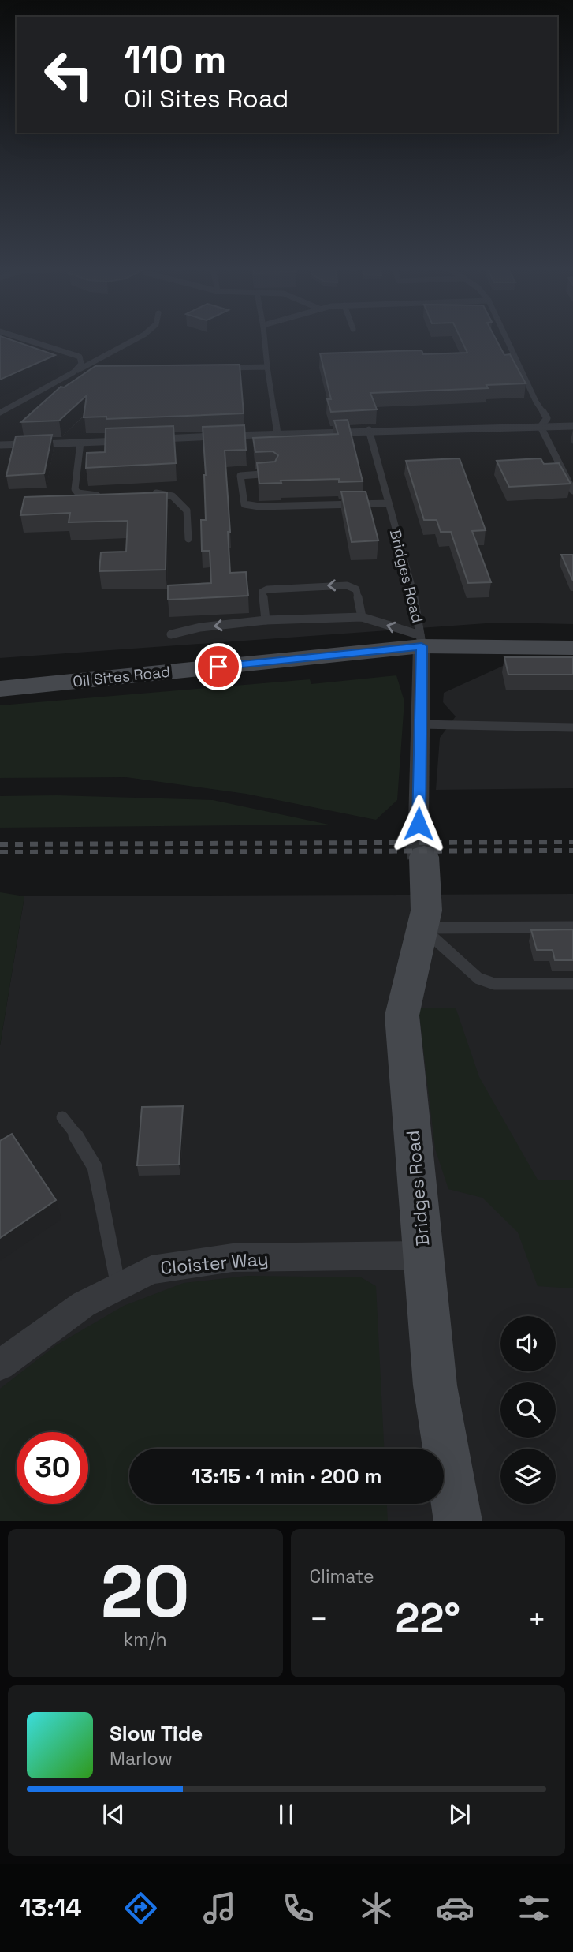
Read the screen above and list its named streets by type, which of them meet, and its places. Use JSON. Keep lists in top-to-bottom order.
{
  "streets": {
    "street": ["Bridges Road", "Oil Sites Road", "Cloister Way"]
  },
  "crossings": [
    ["Bridges Road", "Oil Sites Road"],
    ["Bridges Road", "Cloister Way"]
  ],
  "page": {
    "turn": ["110 m", "Oil Sites Road"],
    "limit": "30",
    "trip": "13:15 · 1 min · 200 m",
    "tile": [
      ["20", "km/h"],
      "Climate"
    ],
    "heat": ["−", "22°", "+"],
    "song": ["Slow Tide", "Marlow"],
    "tabs": "13:14"
  }
}
